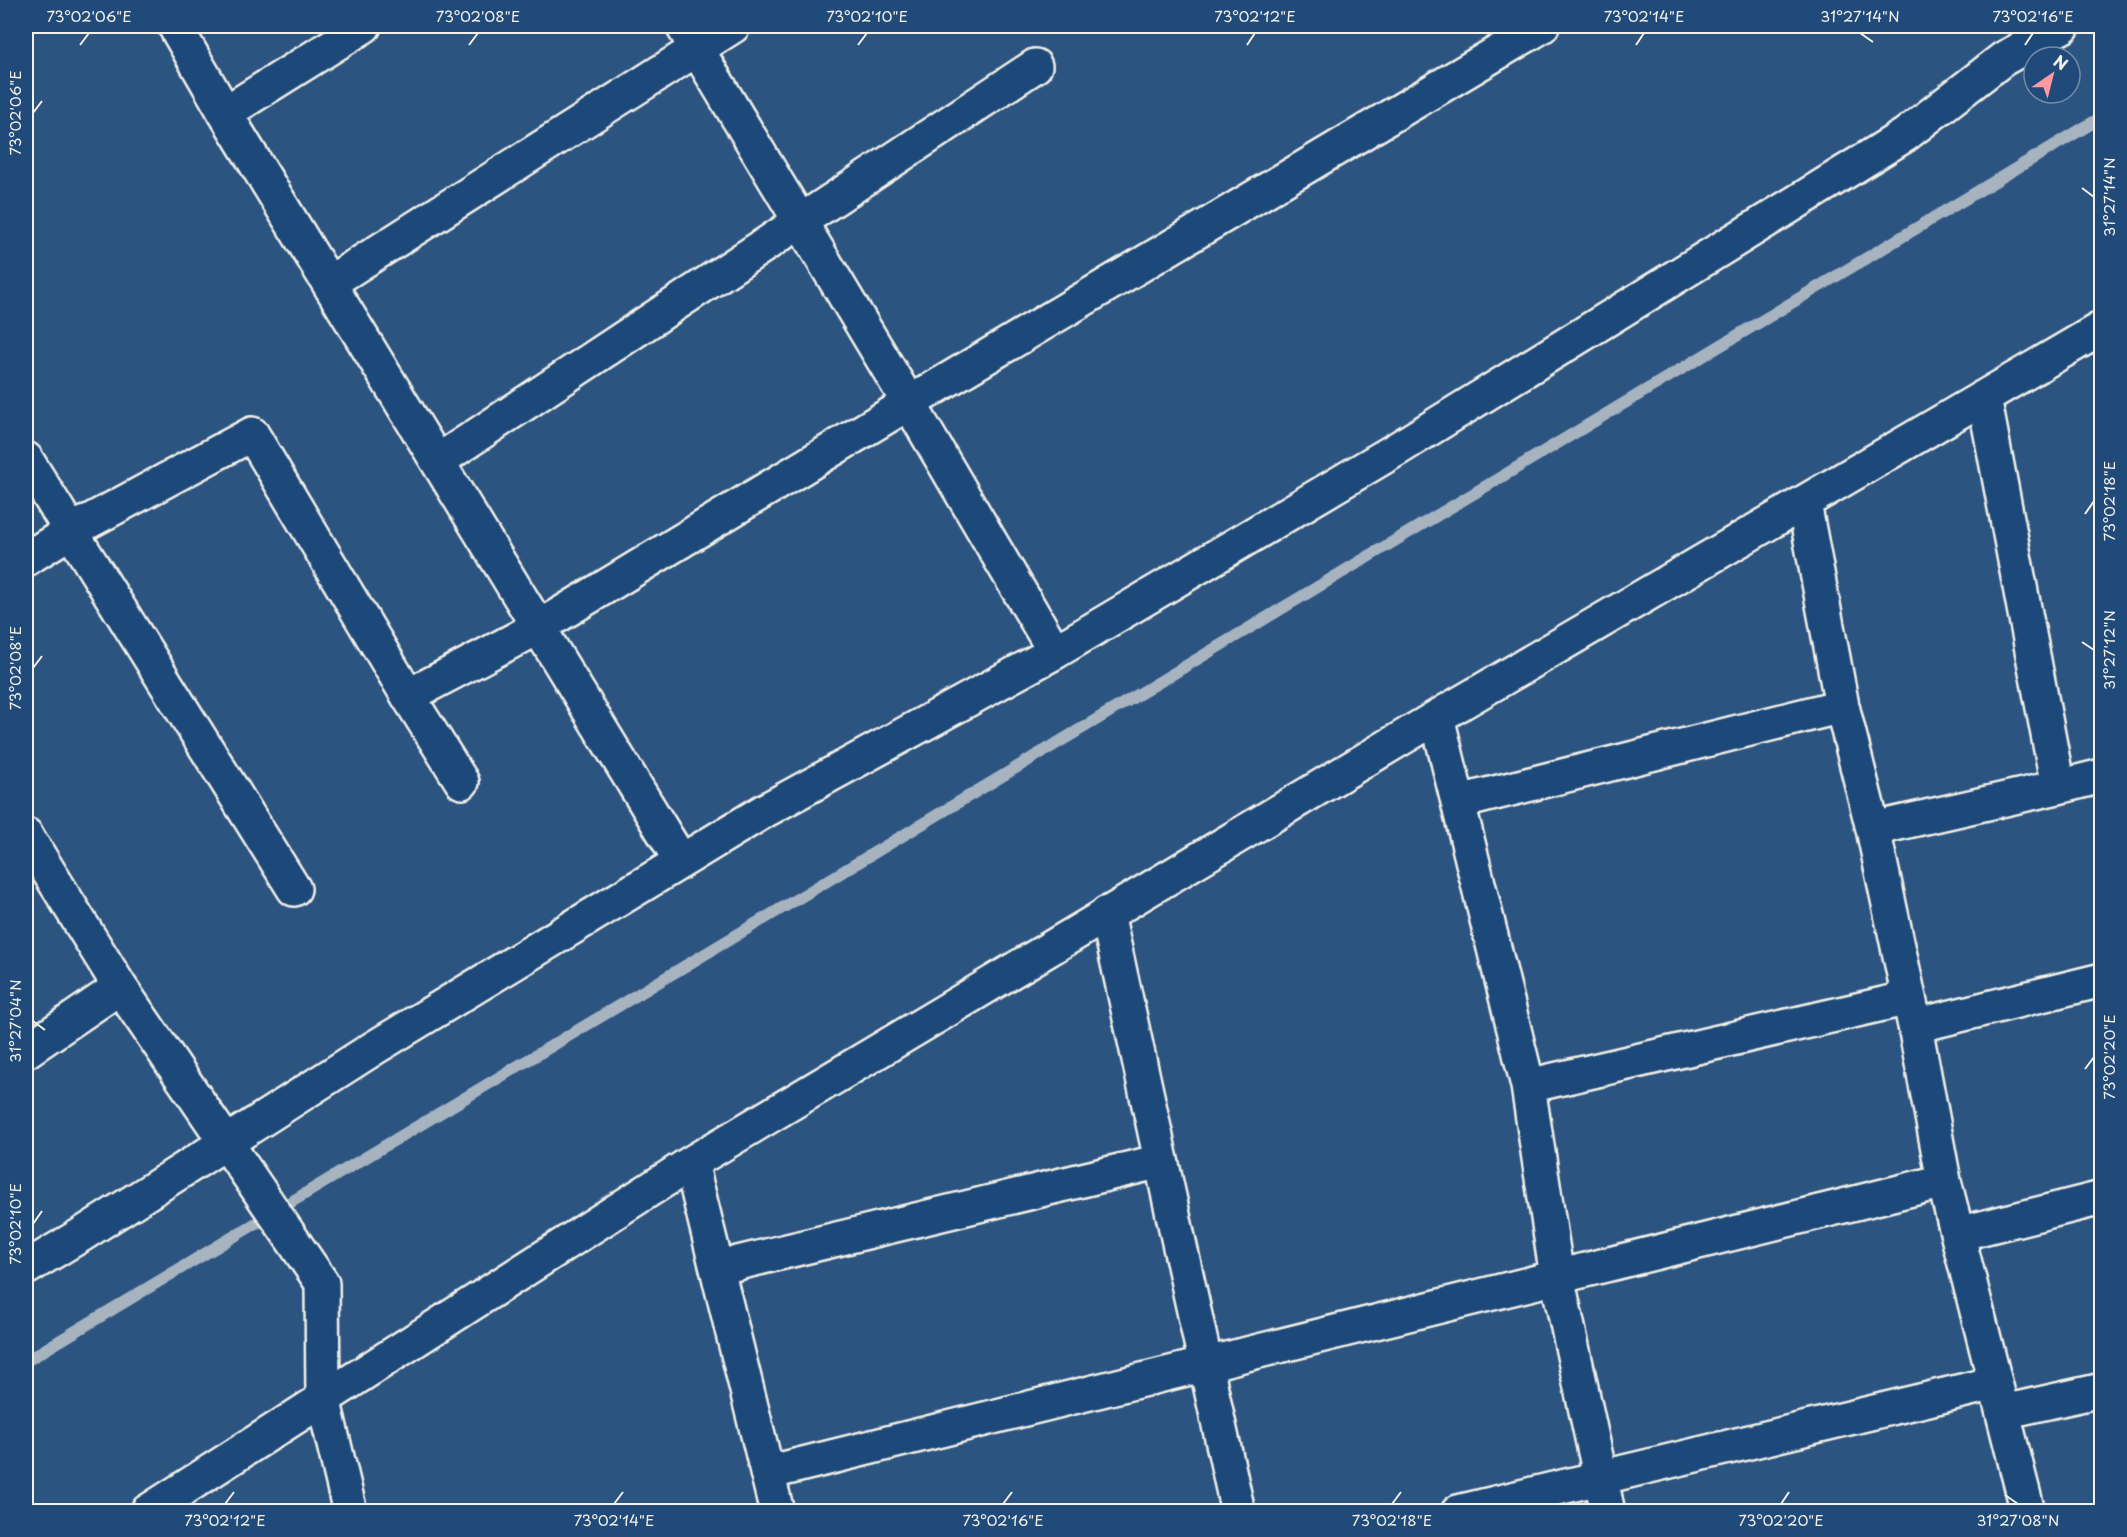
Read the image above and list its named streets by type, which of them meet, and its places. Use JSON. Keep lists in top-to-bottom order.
{
  "north": "top right",
  "coordinates": [
    "73°02'06\"E",
    "73°02'08\"E",
    "73°02'10\"E",
    "73°02'12\"E",
    "73°02'14\"E",
    "31°27'14\"N",
    "73°02'16\"E",
    "73°02'18\"E",
    "31°27'12\"N",
    "31°27'04\"N",
    "73°02'20\"E",
    "31°27'08\"N"
  ]
}
